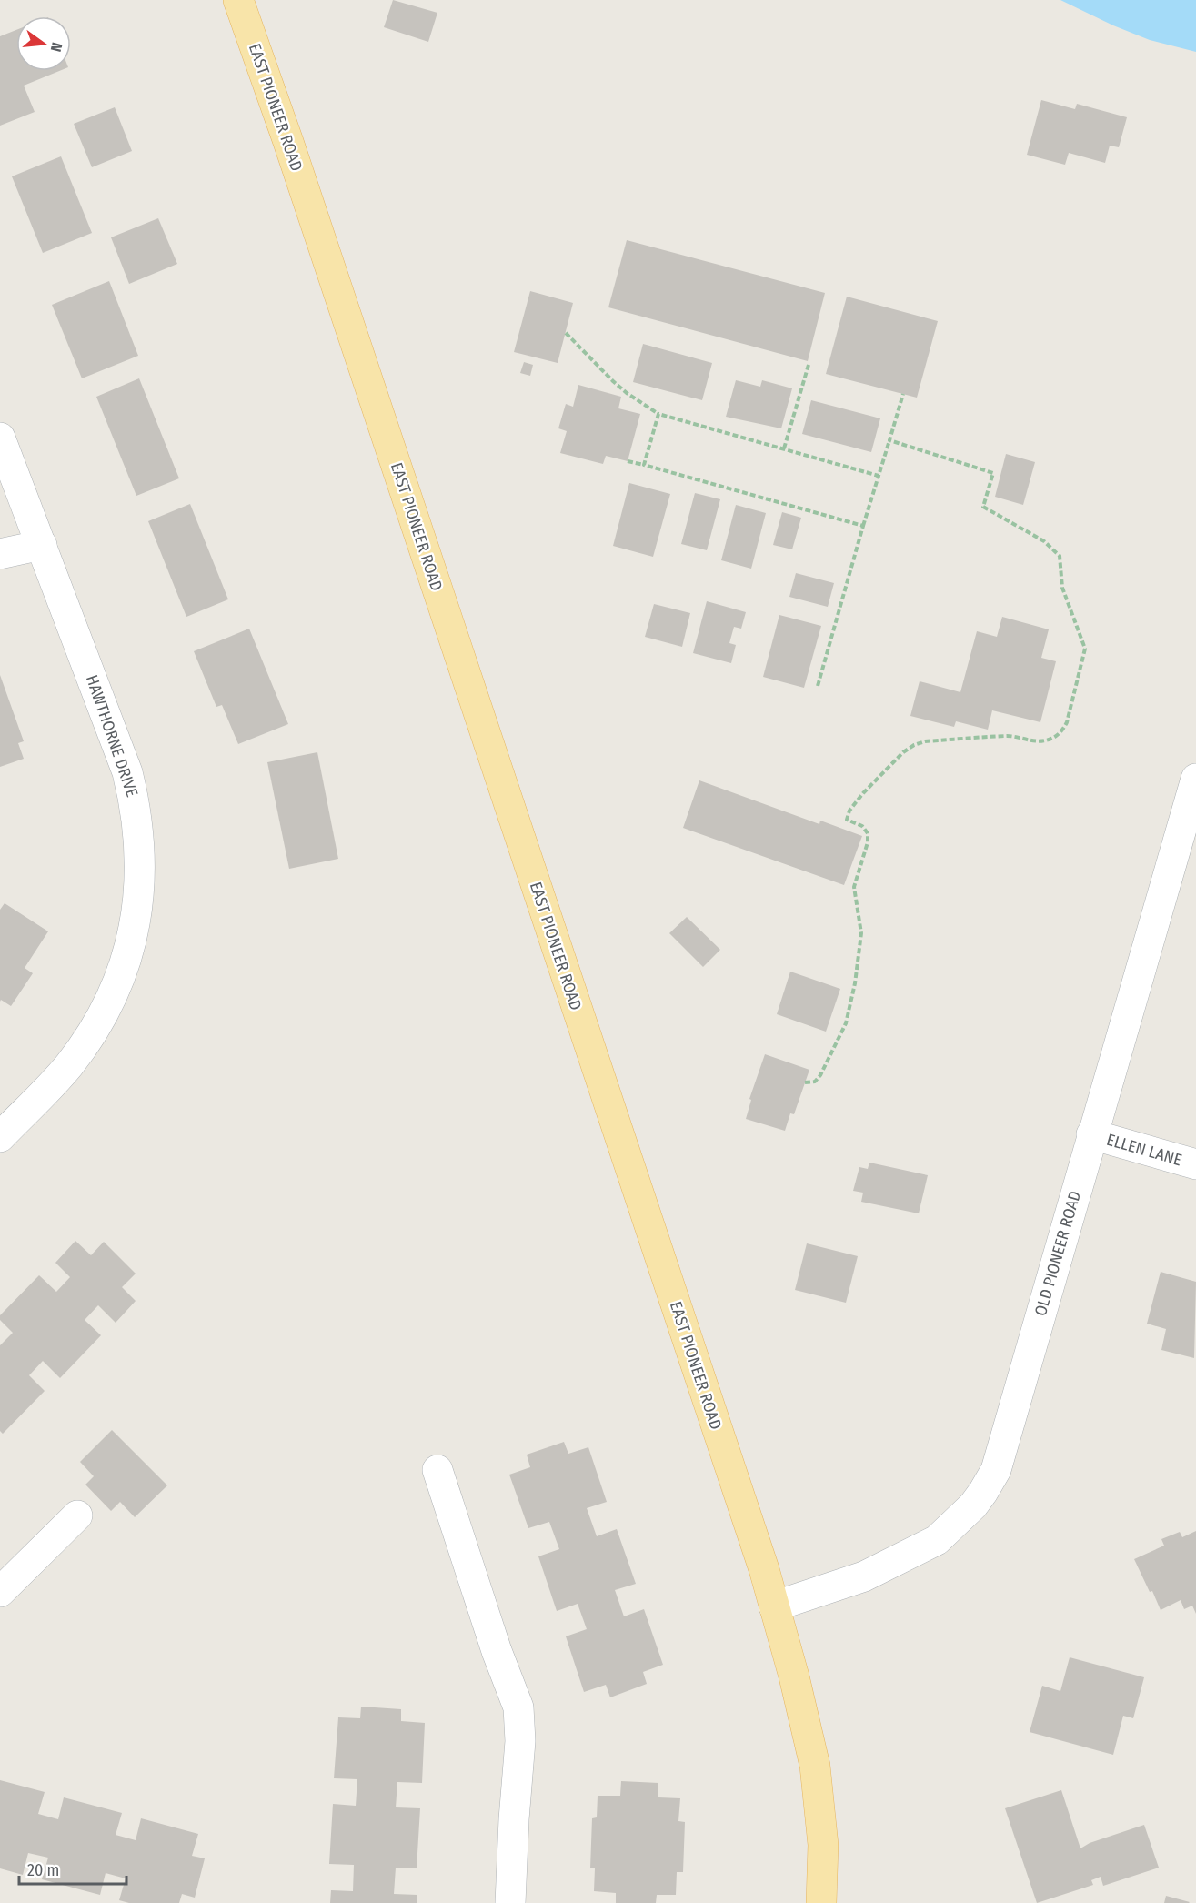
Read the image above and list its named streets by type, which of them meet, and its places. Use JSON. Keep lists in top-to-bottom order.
{
  "streets": {
    "main road": ["EAST PIONEER ROAD"],
    "street": ["HAWTHORNE DRIVE", "ELLEN LANE", "OLD PIONEER ROAD"]
  },
  "crossings": [
    ["EAST PIONEER ROAD", "OLD PIONEER ROAD"],
    ["ELLEN LANE", "OLD PIONEER ROAD"]
  ],
  "scale_bar": "20 m",
  "north": "right"
}
